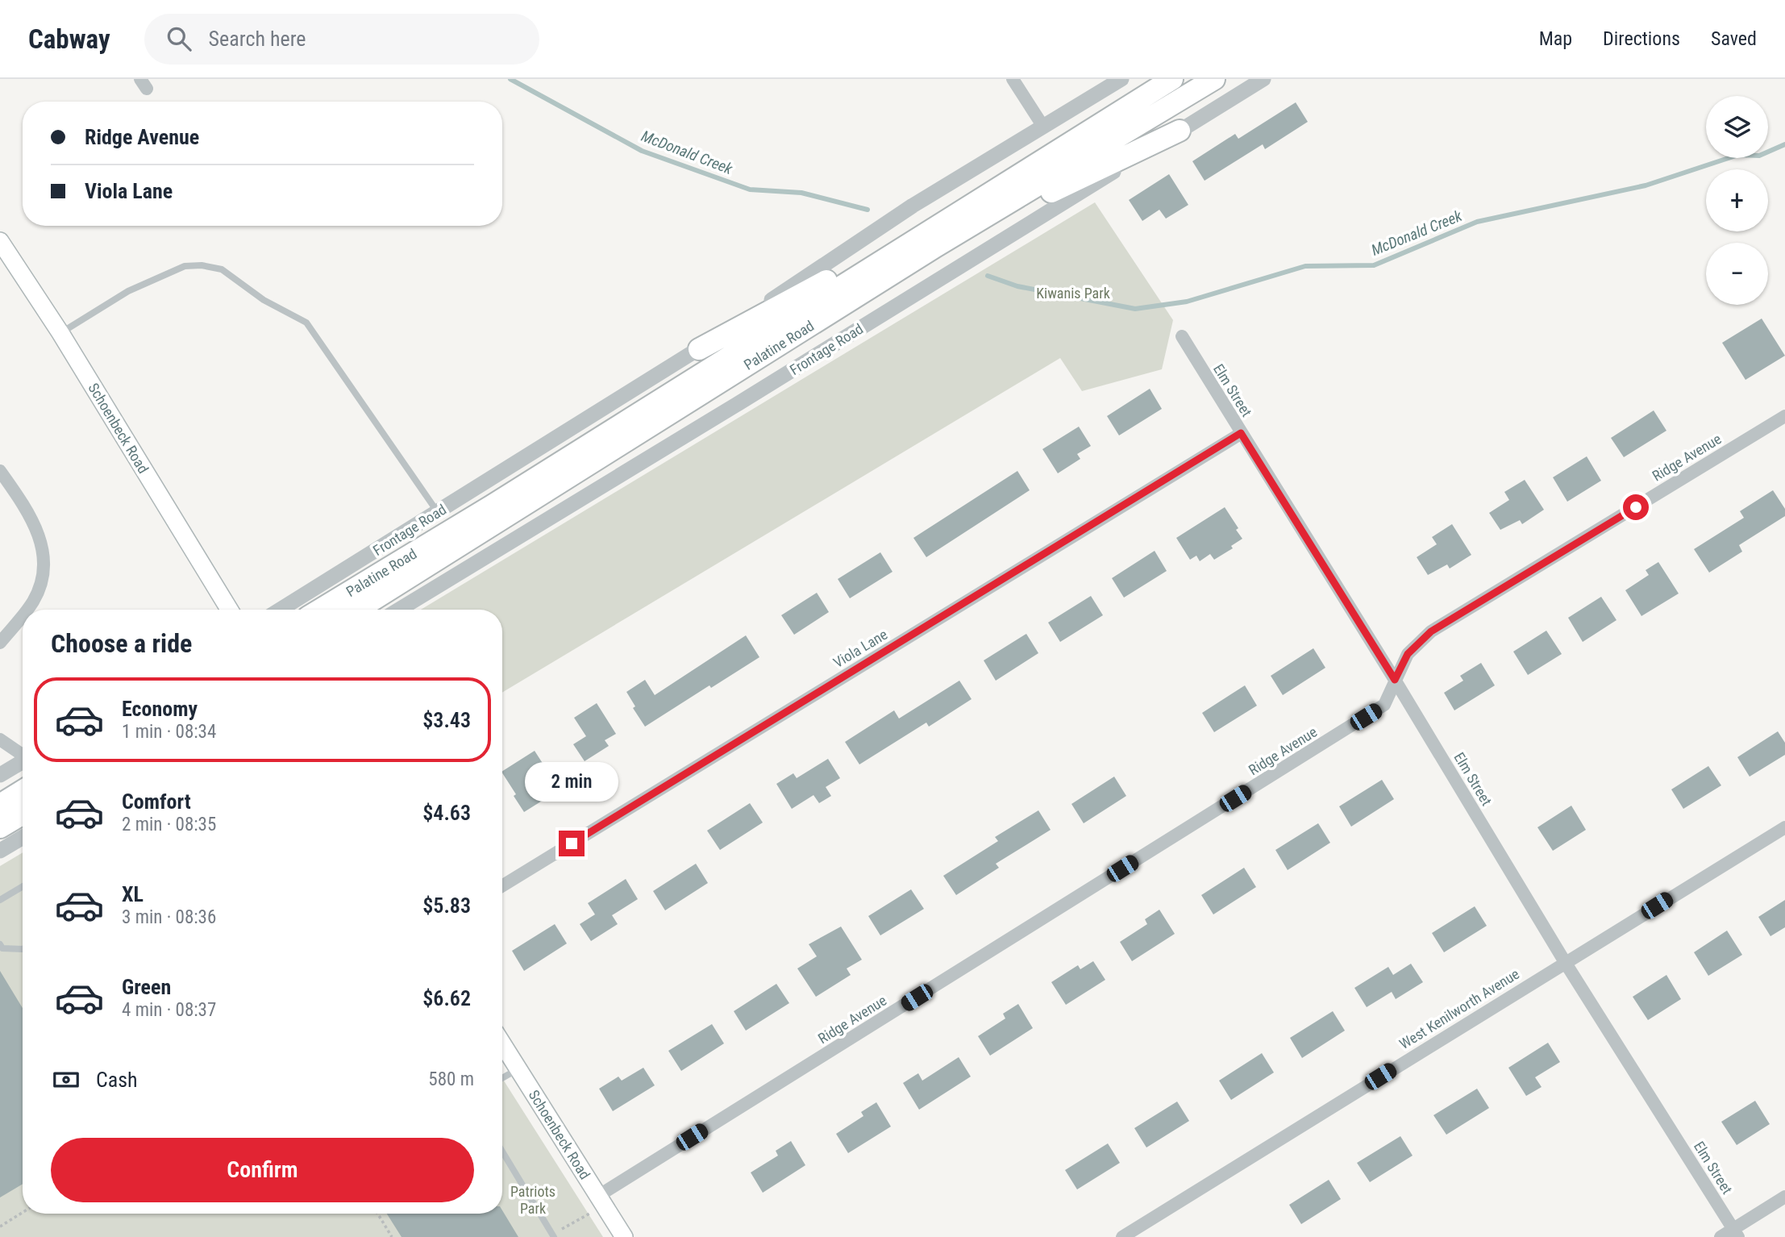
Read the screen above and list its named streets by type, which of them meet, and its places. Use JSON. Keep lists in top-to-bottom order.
{
  "streets": {
    "highway": ["Palatine Road"],
    "main road": ["Schoenbeck Road"],
    "street": [
      "Frontage Road",
      "Elm Street",
      "Ridge Avenue",
      "Viola Lane",
      "West Kenilworth Avenue"
    ]
  },
  "crossings": [
    ["Elm Street", "Ridge Avenue"],
    ["Elm Street", "Viola Lane"],
    ["Elm Street", "West Kenilworth Avenue"],
    ["Schoenbeck Road", "Ridge Avenue"]
  ],
  "water": ["McDonald Creek"],
  "parks": ["Kiwanis Park", "Patriots Park"],
  "page": {
    "header": "Cabway",
    "search": "Search here",
    "nav": ["Map", "Directions", "Saved"],
    "map_buttons": ["+", "−"],
    "banner": ["Ridge Avenue", "Viola Lane"],
    "heading": "Choose a ride",
    "list": [
      {
        "name": "Economy",
        "note": "1 min · 08:34",
        "value": "$3.43"
      },
      {
        "name": "Comfort",
        "note": "2 min · 08:35",
        "value": "$4.63"
      },
      {
        "name": "XL",
        "note": "3 min · 08:36",
        "value": "$5.83"
      },
      {
        "name": "Green",
        "note": "4 min · 08:37",
        "value": "$6.62"
      }
    ],
    "bubble": "2 min",
    "pay": ["Cash", "580 m"],
    "buttons": "Confirm"
  }
}
